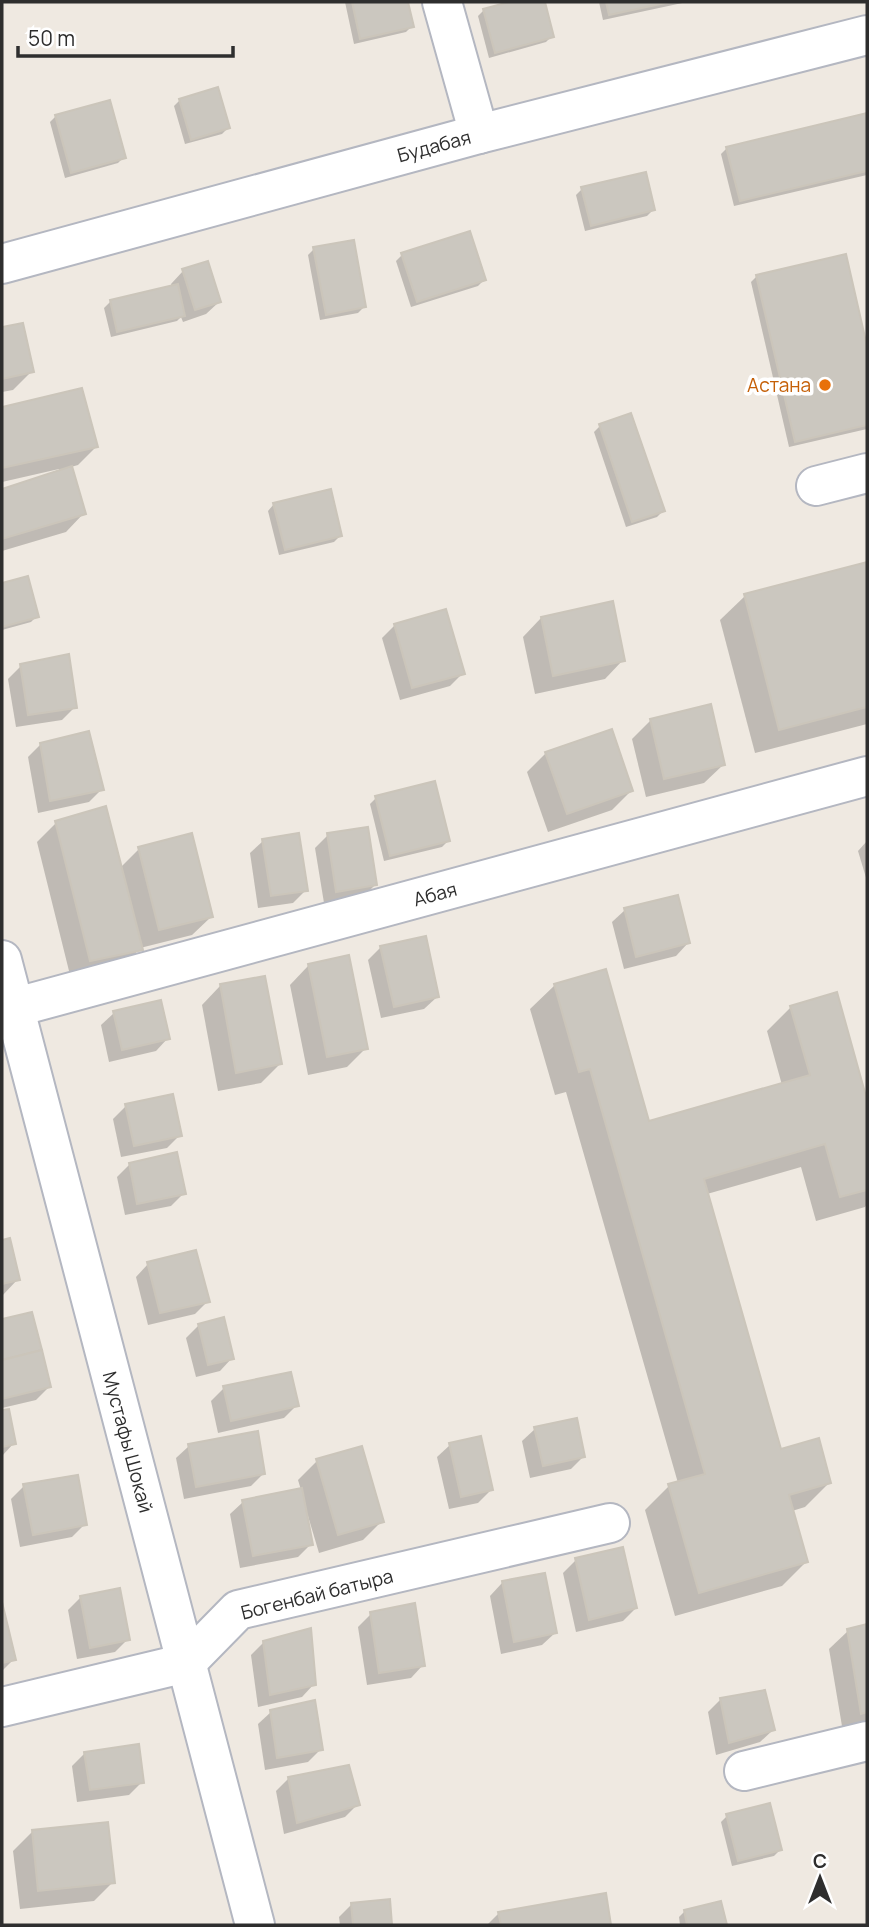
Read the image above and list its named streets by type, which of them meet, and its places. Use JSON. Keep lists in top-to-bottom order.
{
  "streets": {
    "street": [
      "Будабая",
      "Абая",
      "Мустафы Шокай",
      "Богенбай батыра"
    ]
  },
  "crossings": [
    ["Абая", "Мустафы Шокай"],
    ["Мустафы Шокай", "Богенбай батыра"]
  ],
  "places": ["Астана"],
  "scale_bar": "50 m",
  "north": "top"
}
